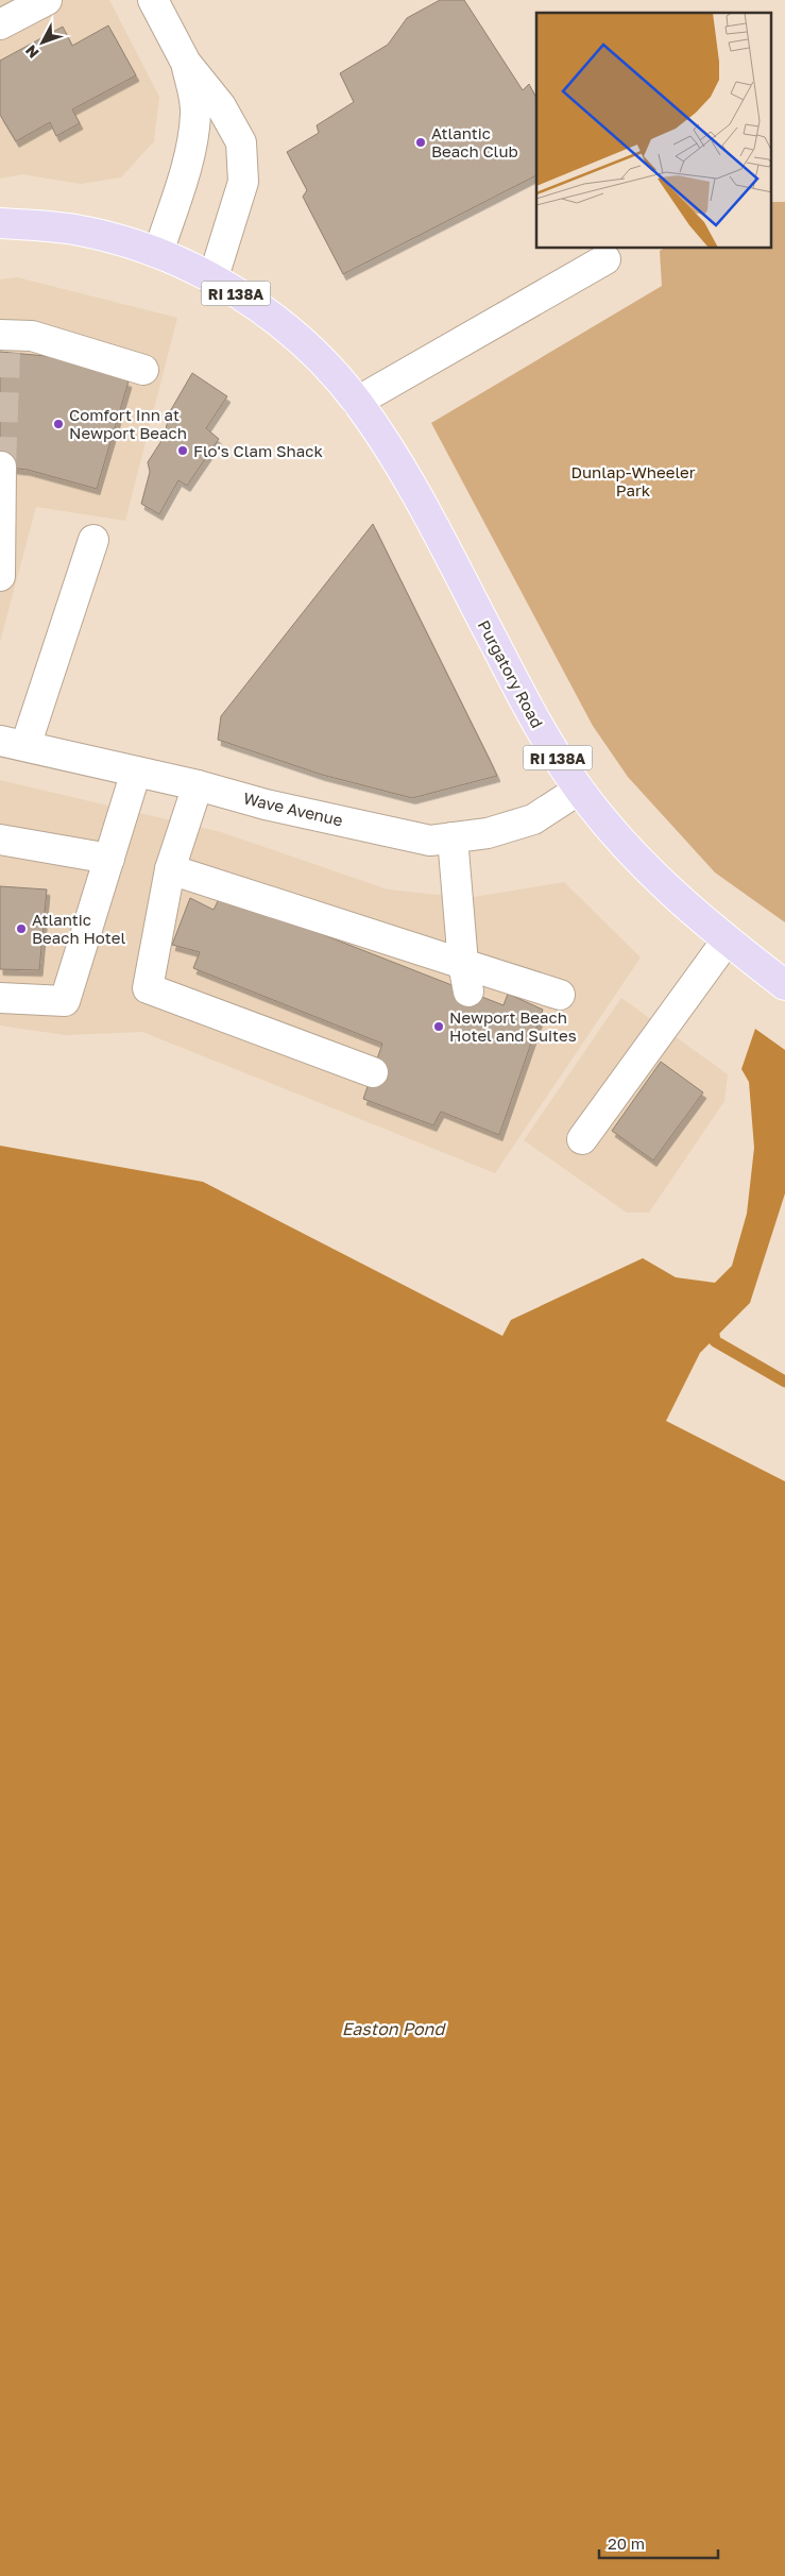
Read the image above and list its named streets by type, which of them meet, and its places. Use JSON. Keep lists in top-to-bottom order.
{
  "streets": {
    "main road": ["RI 138A", "Purgatory Road"],
    "street": ["Wave Avenue"]
  },
  "crossings": [
    ["RI 138A", "Purgatory Road"],
    ["Purgatory Road", "Wave Avenue"]
  ],
  "water": ["Easton Pond"],
  "parks": ["Dunlap-Wheeler Park"],
  "places": [
    "Atlantic Beach Club",
    "Comfort Inn at Newport Beach",
    "Flo's Clam Shack",
    "Atlantic Beach Hotel",
    "Newport Beach Hotel and Suites"
  ],
  "scale_bar": "20 m",
  "north": "bottom left"
}
